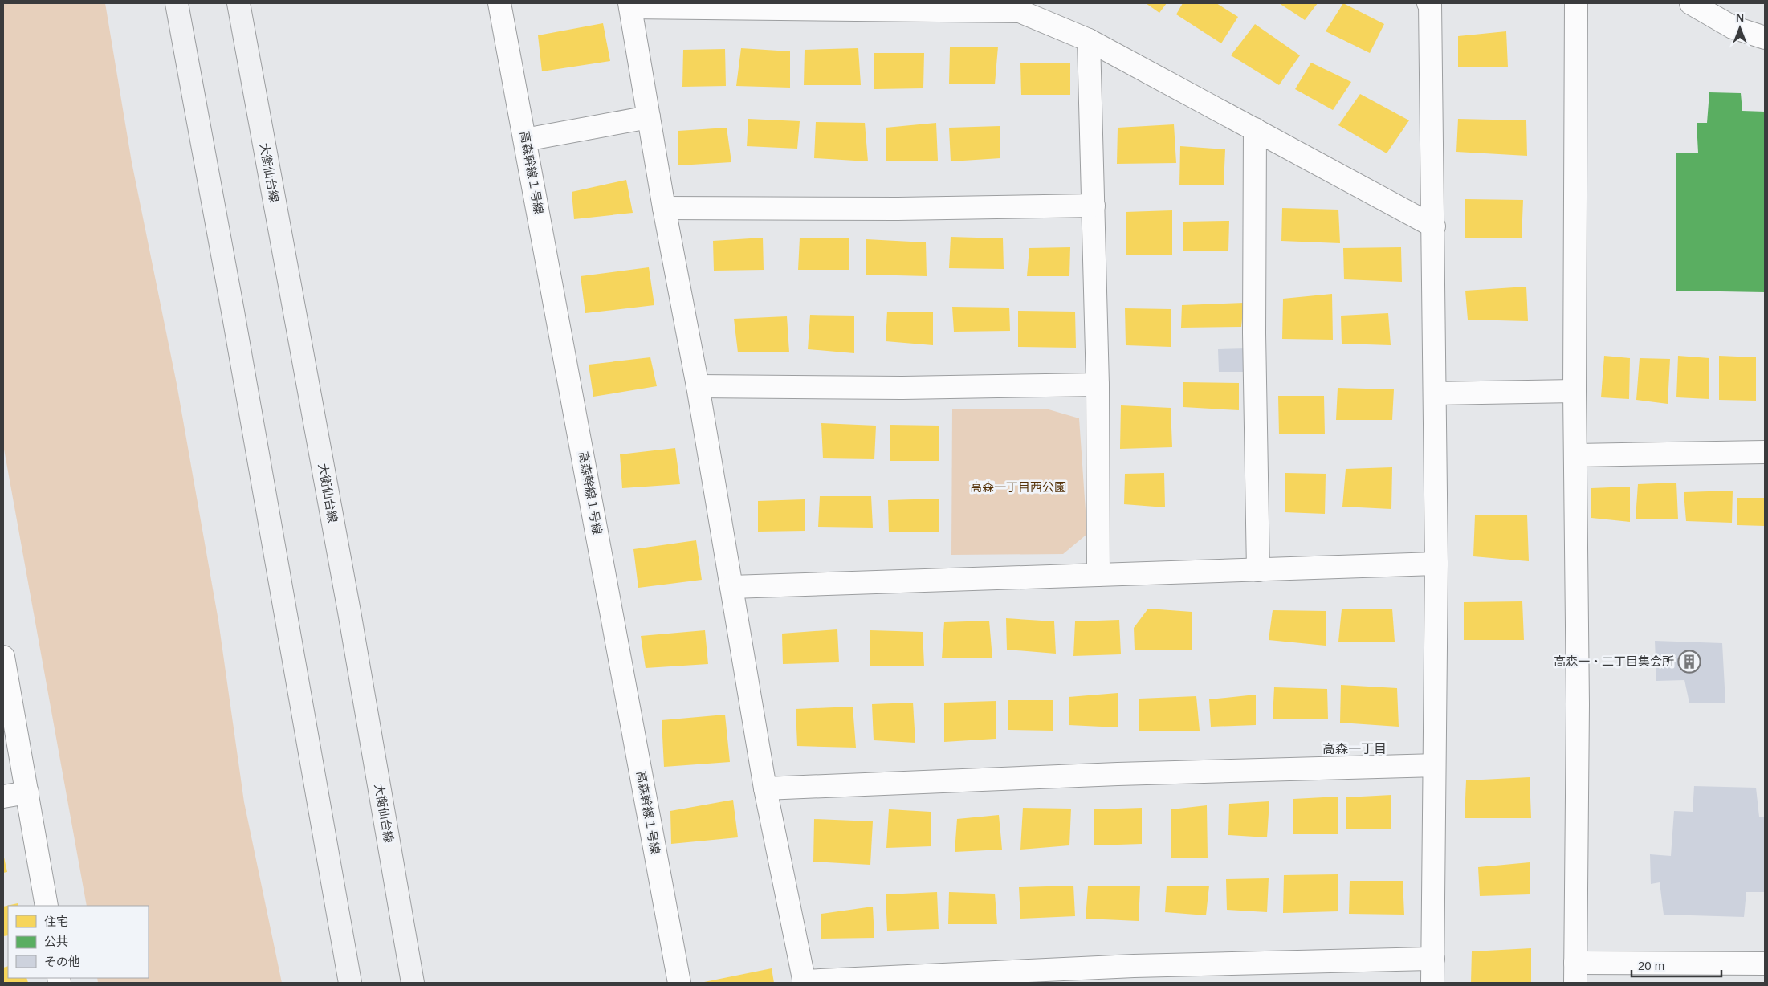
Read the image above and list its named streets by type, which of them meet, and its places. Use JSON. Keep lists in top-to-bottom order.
{
  "streets": {
    "main road": ["大衡仙台線"],
    "street": ["高森幹線１号線"]
  },
  "districts": ["高森一丁目"],
  "parks": ["高森一丁目西公園"],
  "places": {
    "building": ["高森一・二丁目集会所"]
  },
  "legend": ["住宅", "公共", "その他"],
  "scale_bar": "20 m",
  "north": "top"
}
